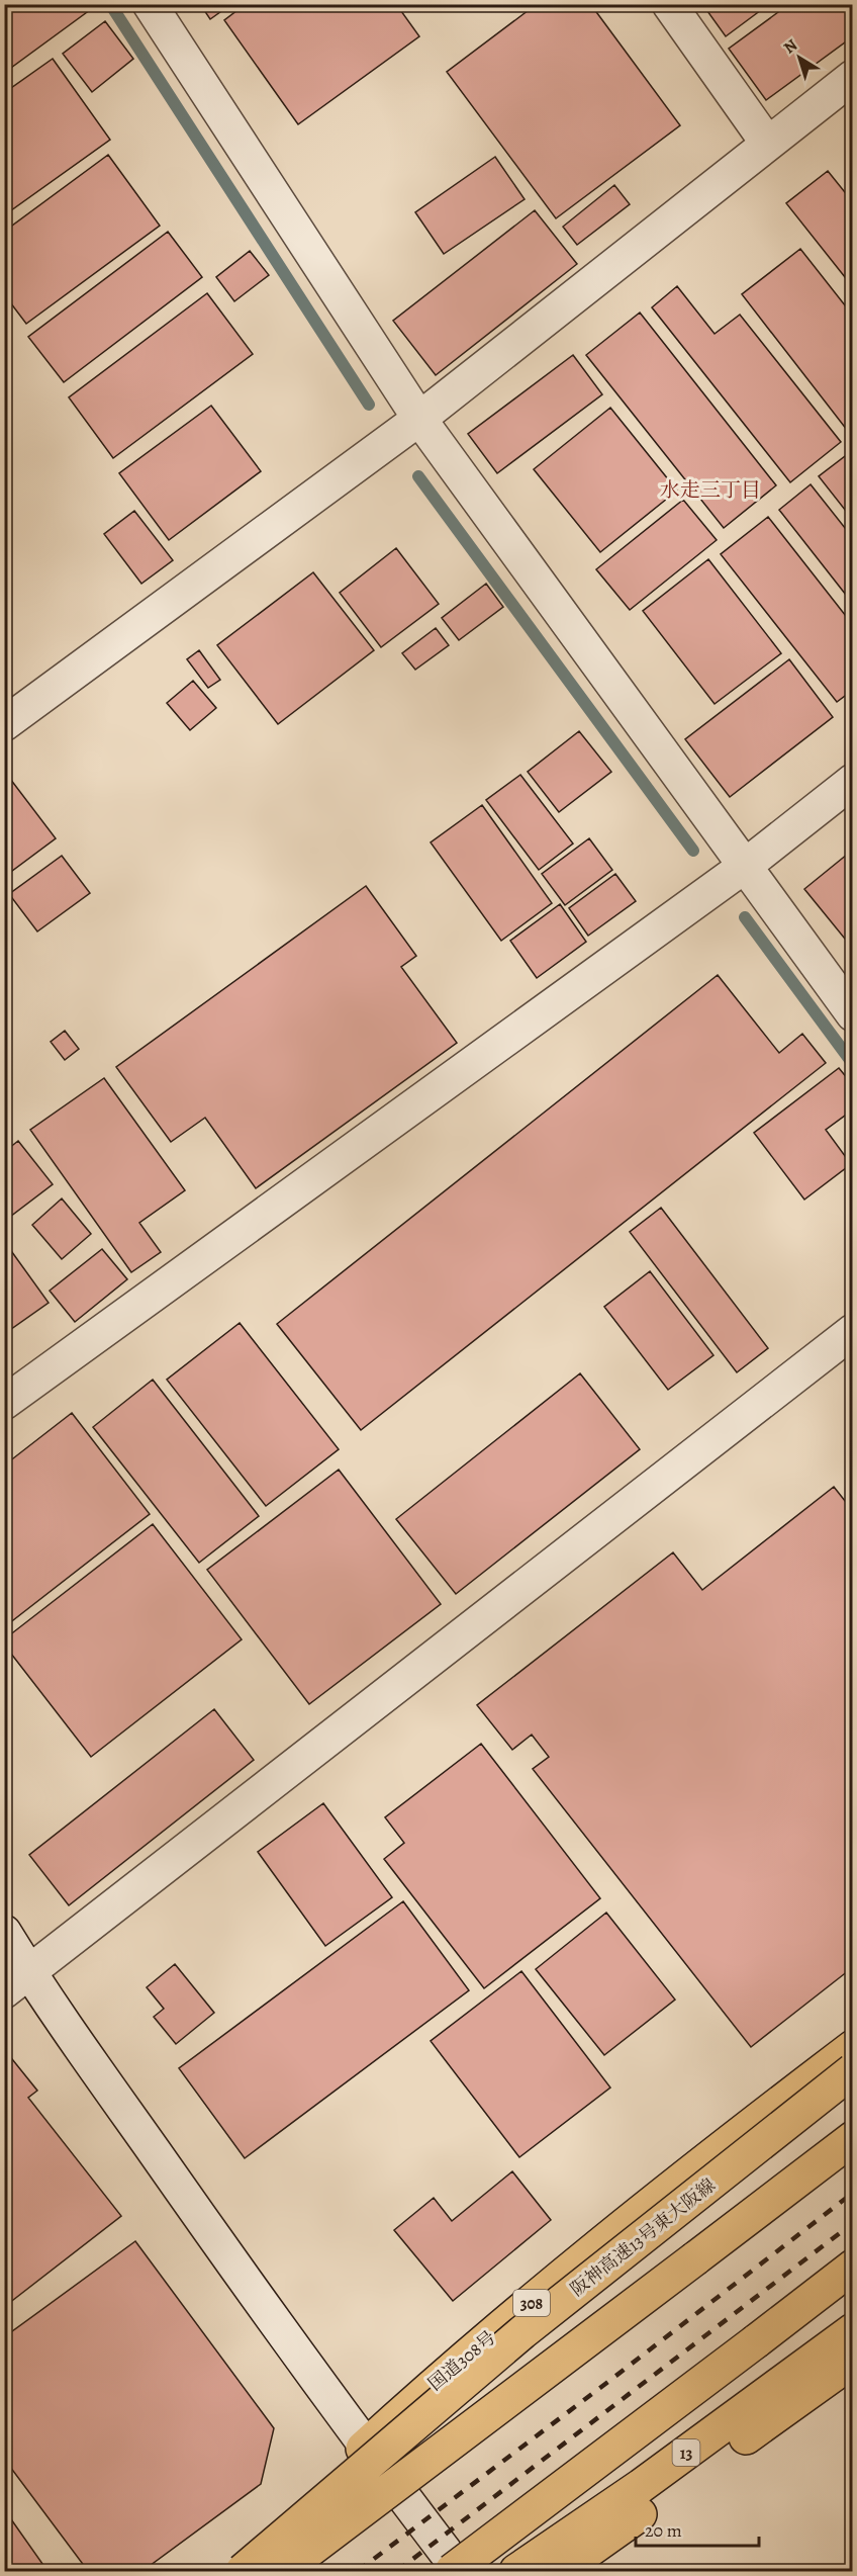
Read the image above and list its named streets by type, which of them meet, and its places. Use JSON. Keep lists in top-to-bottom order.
{
  "streets": {
    "highway": [
      "阪神高速13号東大阪線",
      "308",
      "国道308号",
      "13"
    ]
  },
  "districts": ["水走三丁目"],
  "scale_bar": "20 m",
  "north": "top left"
}
